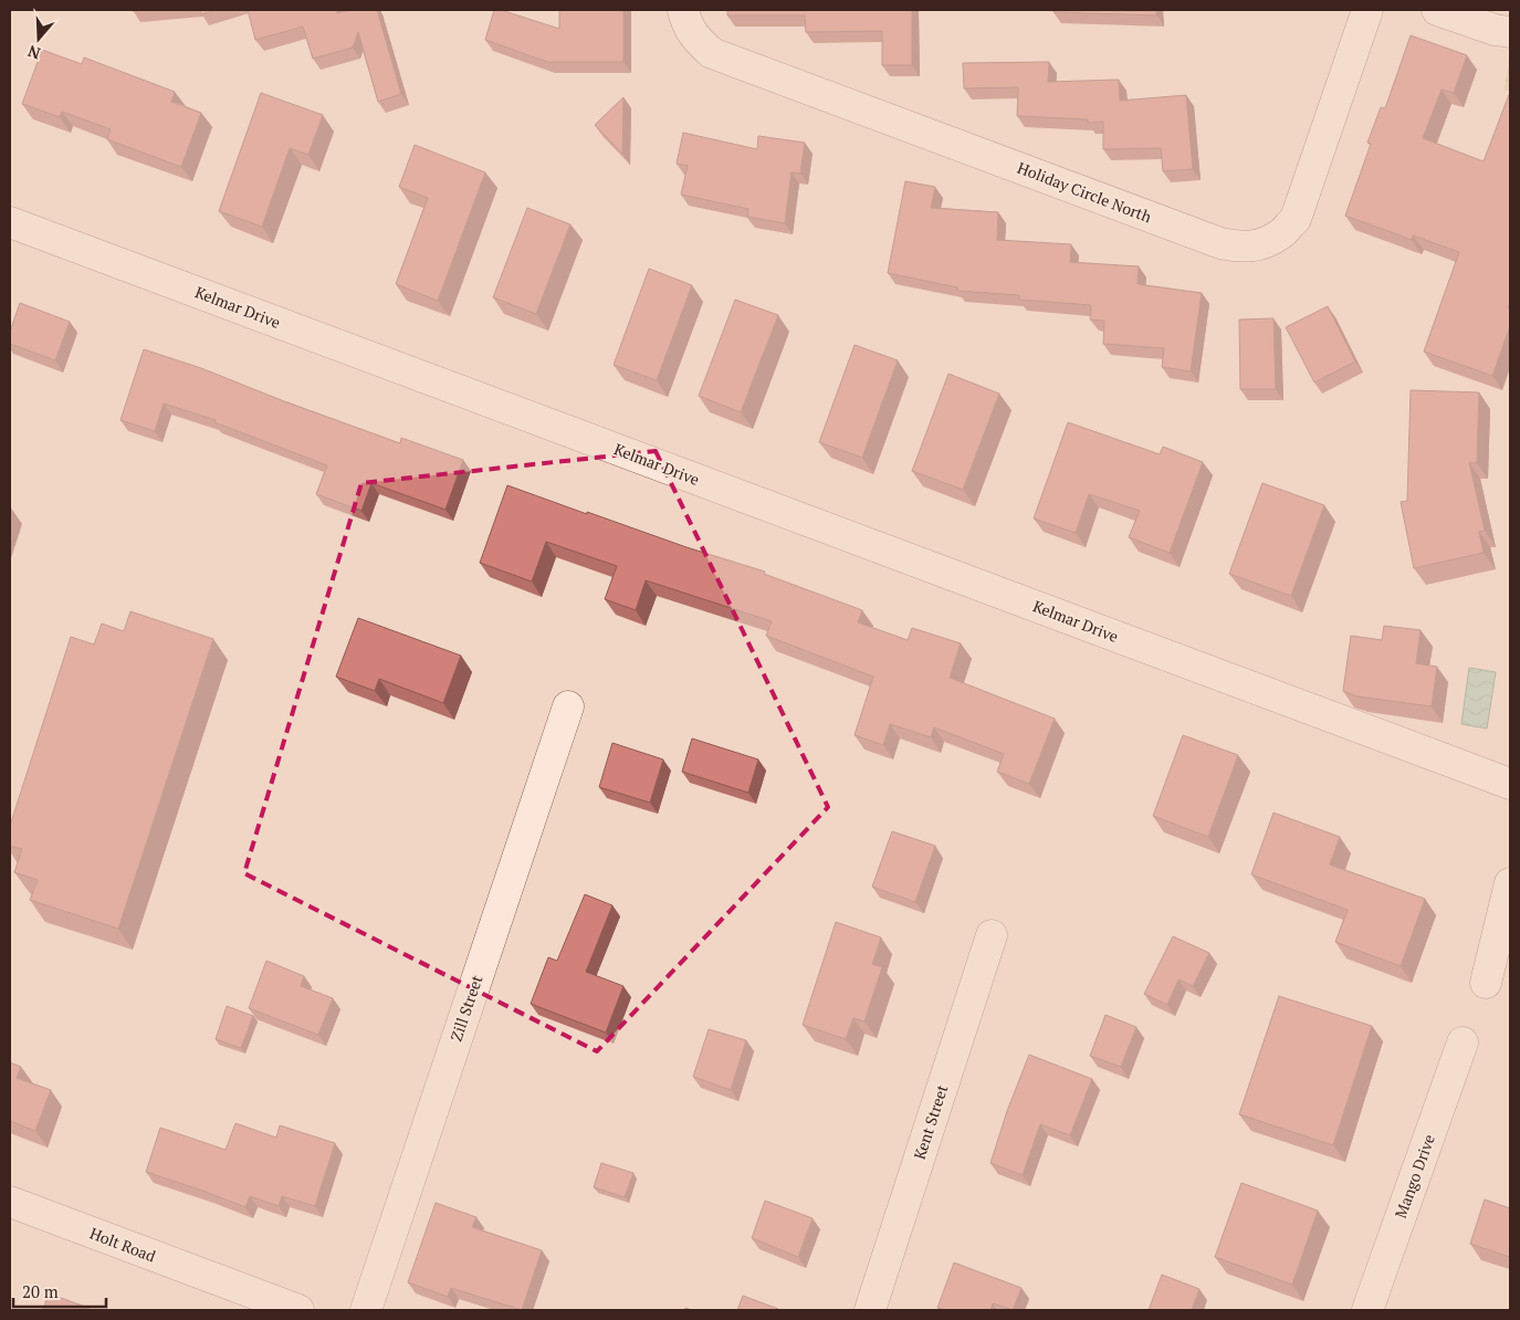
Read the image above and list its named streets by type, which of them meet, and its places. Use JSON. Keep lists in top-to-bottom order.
{
  "streets": {
    "street": [
      "Holiday Circle North",
      "Kelmar Drive",
      "Zill Street",
      "Kent Street",
      "Mango Drive",
      "Holt Road"
    ]
  },
  "scale_bar": "20 m",
  "north": "bottom"
}
